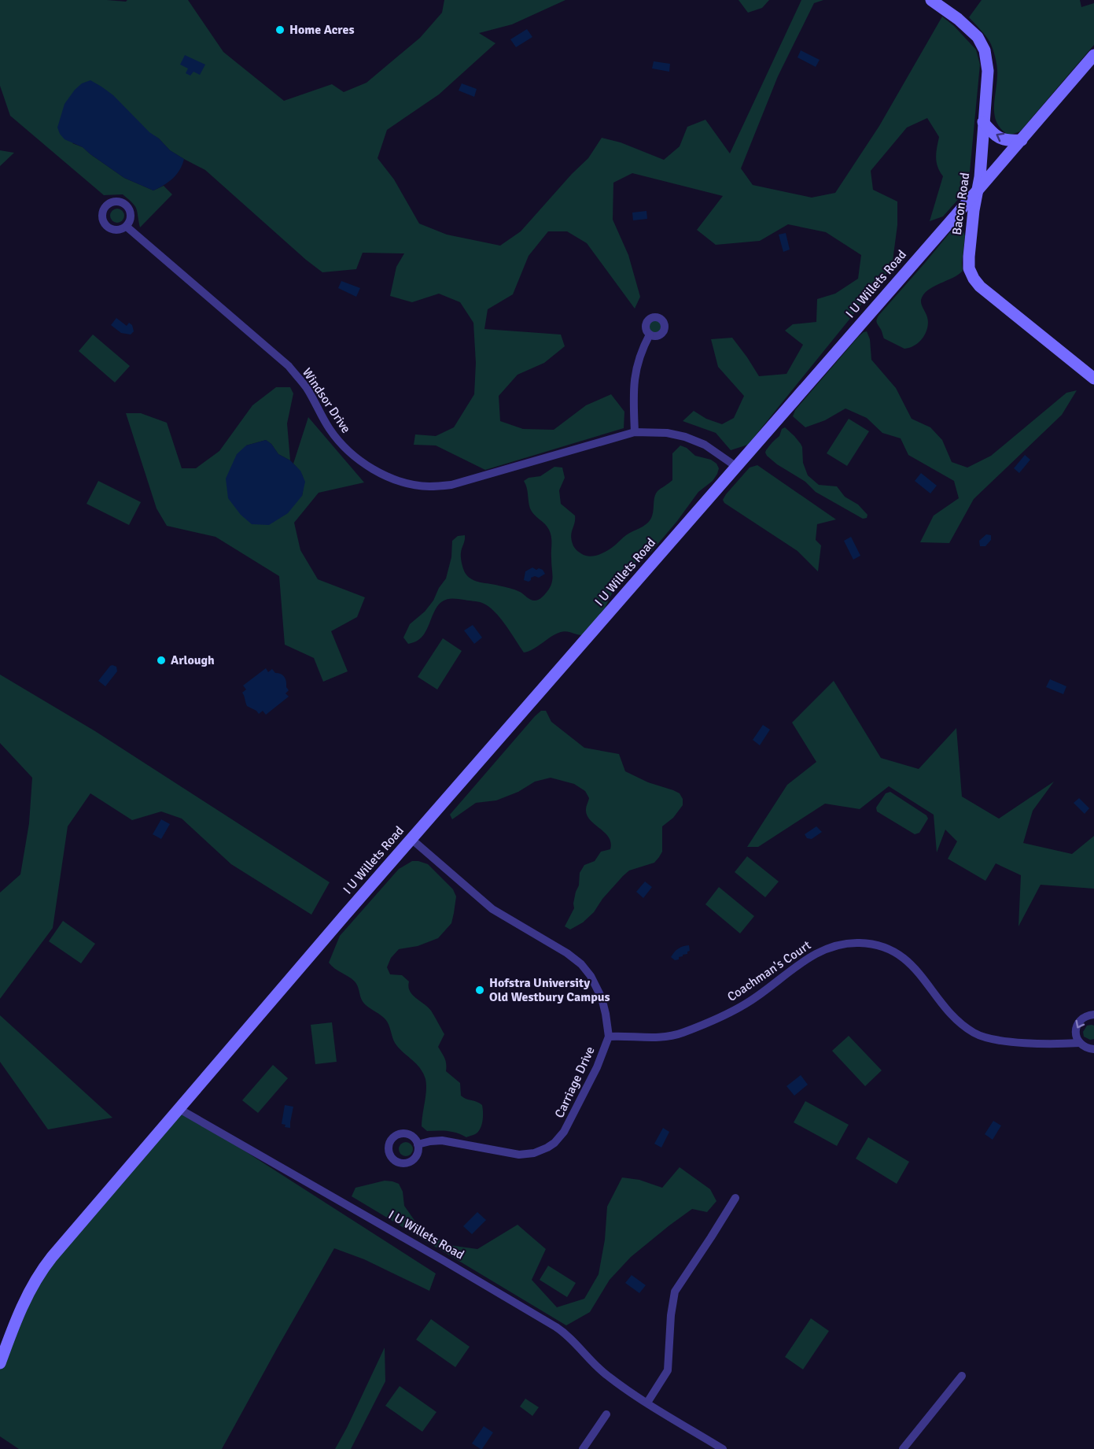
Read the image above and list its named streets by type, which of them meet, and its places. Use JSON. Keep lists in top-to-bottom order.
{
  "streets": {
    "street": [
      "Bacon Road",
      "I U Willets Road",
      "Windsor Drive",
      "Coachman's Court",
      "Carriage Drive"
    ]
  },
  "crossings": [
    ["Bacon Road", "I U Willets Road"],
    ["I U Willets Road", "Windsor Drive"],
    ["I U Willets Road", "Carriage Drive"],
    ["Coachman's Court", "Carriage Drive"]
  ],
  "places": ["Home Acres", "Arlough", "Hofstra University Old Westbury Campus"]
}
